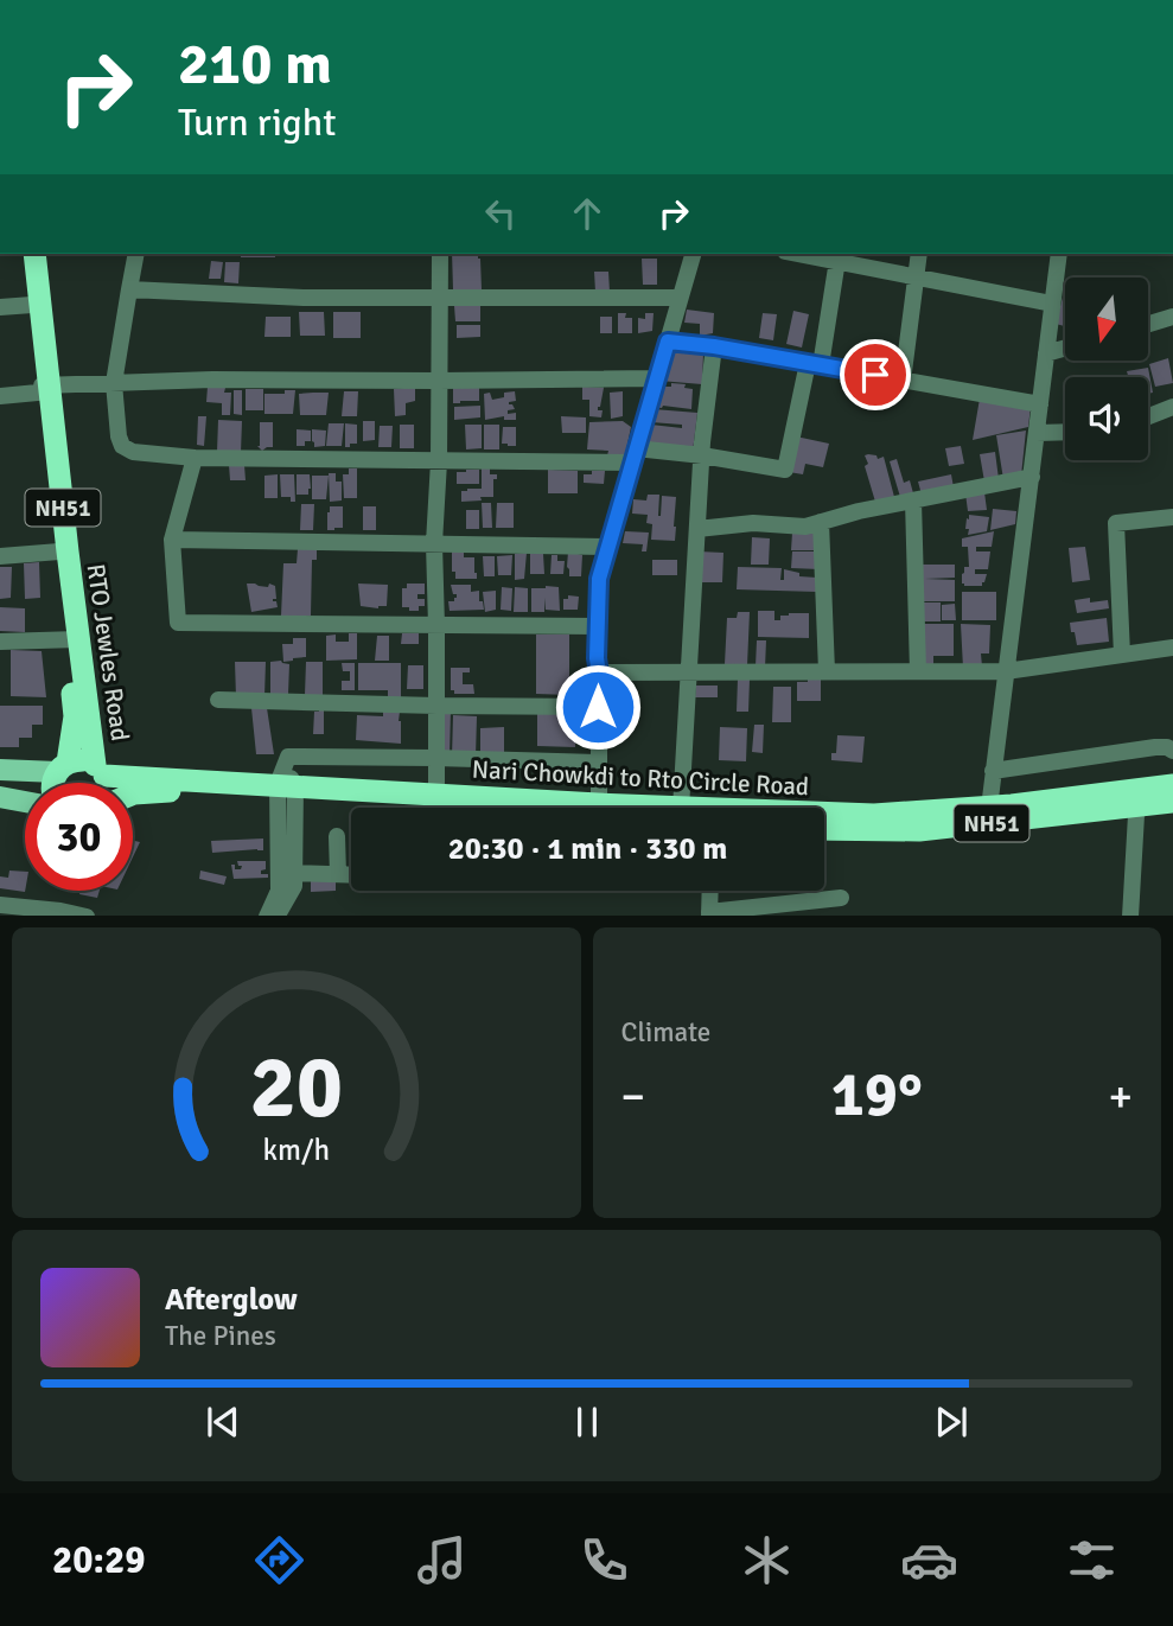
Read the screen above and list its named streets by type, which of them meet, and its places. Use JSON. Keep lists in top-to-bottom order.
{
  "streets": {
    "highway": ["NH51", "RTO Jewles Road", "Nari Chowkdi to Rto Circle Road"]
  },
  "crossings": [
    ["NH51", "RTO Jewles Road"],
    ["NH51", "Nari Chowkdi to Rto Circle Road"],
    ["RTO Jewles Road", "Nari Chowkdi to Rto Circle Road"]
  ],
  "north": "bottom",
  "page": {
    "turn": ["210 m", "Turn right"],
    "limit": "30",
    "trip": "20:30 · 1 min · 330 m",
    "tile": "Climate",
    "heat": ["−", "19°", "+"],
    "song": ["Afterglow", "The Pines"],
    "tabs": "20:29",
    "gauge": ["20", "km/h"]
  }
}
